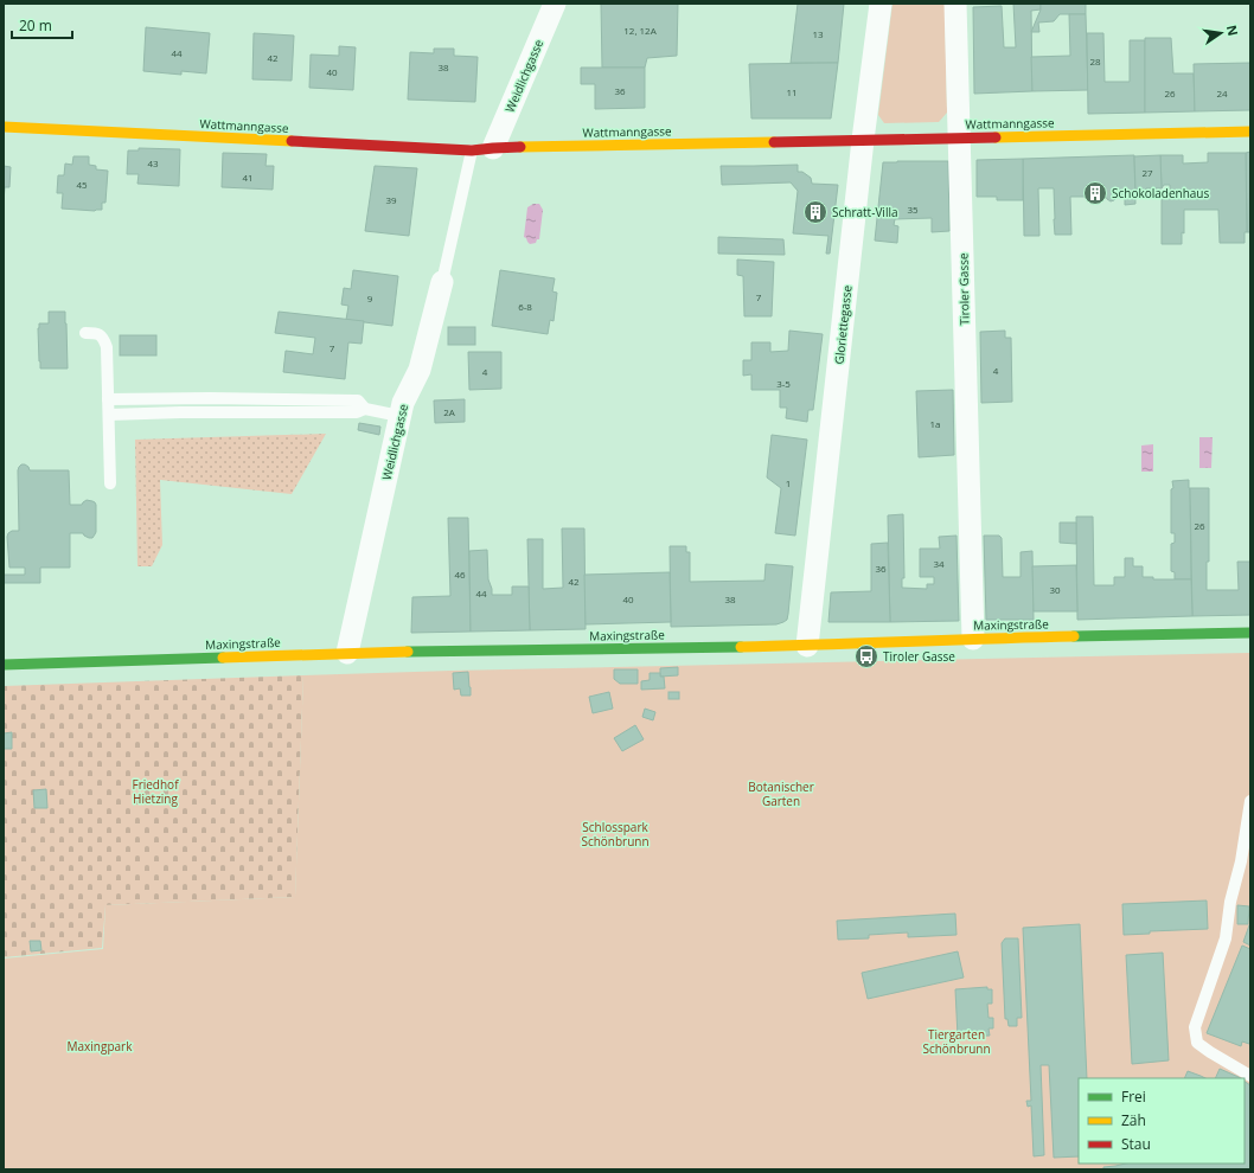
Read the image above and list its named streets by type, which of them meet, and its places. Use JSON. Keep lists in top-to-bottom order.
{
  "streets": {
    "street": [
      "Weidlichgasse",
      "Wattmanngasse",
      "Tiroler Gasse",
      "Gloriettegasse",
      "Maxingstraße"
    ]
  },
  "crossings": [
    ["Weidlichgasse", "Wattmanngasse"],
    ["Weidlichgasse", "Maxingstraße"],
    ["Wattmanngasse", "Tiroler Gasse"],
    ["Wattmanngasse", "Gloriettegasse"],
    ["Tiroler Gasse", "Maxingstraße"],
    ["Gloriettegasse", "Maxingstraße"]
  ],
  "parks": [
    "Friedhof Hietzing",
    "Botanischer Garten",
    "Schlosspark Schönbrunn",
    "Tiergarten Schönbrunn",
    "Maxingpark"
  ],
  "places": {
    "building": ["Schokoladenhaus", "Schratt-Villa"],
    "bus stop": ["Tiroler Gasse"]
  },
  "house_numbers": [
    "12, 12A",
    "13",
    "44",
    "42",
    "28",
    "38",
    "40",
    "36",
    "11",
    "26",
    "24",
    "43",
    "27",
    "41",
    "45",
    "39",
    "35",
    "7",
    "9",
    "6-8",
    "7",
    "4",
    "4",
    "3-5",
    "2A",
    "1a",
    "1",
    "26",
    "34",
    "36",
    "46",
    "42",
    "30",
    "44",
    "40",
    "38"
  ],
  "legend": ["Frei", "Zäh", "Stau"],
  "scale_bar": "20 m",
  "north": "right"
}
